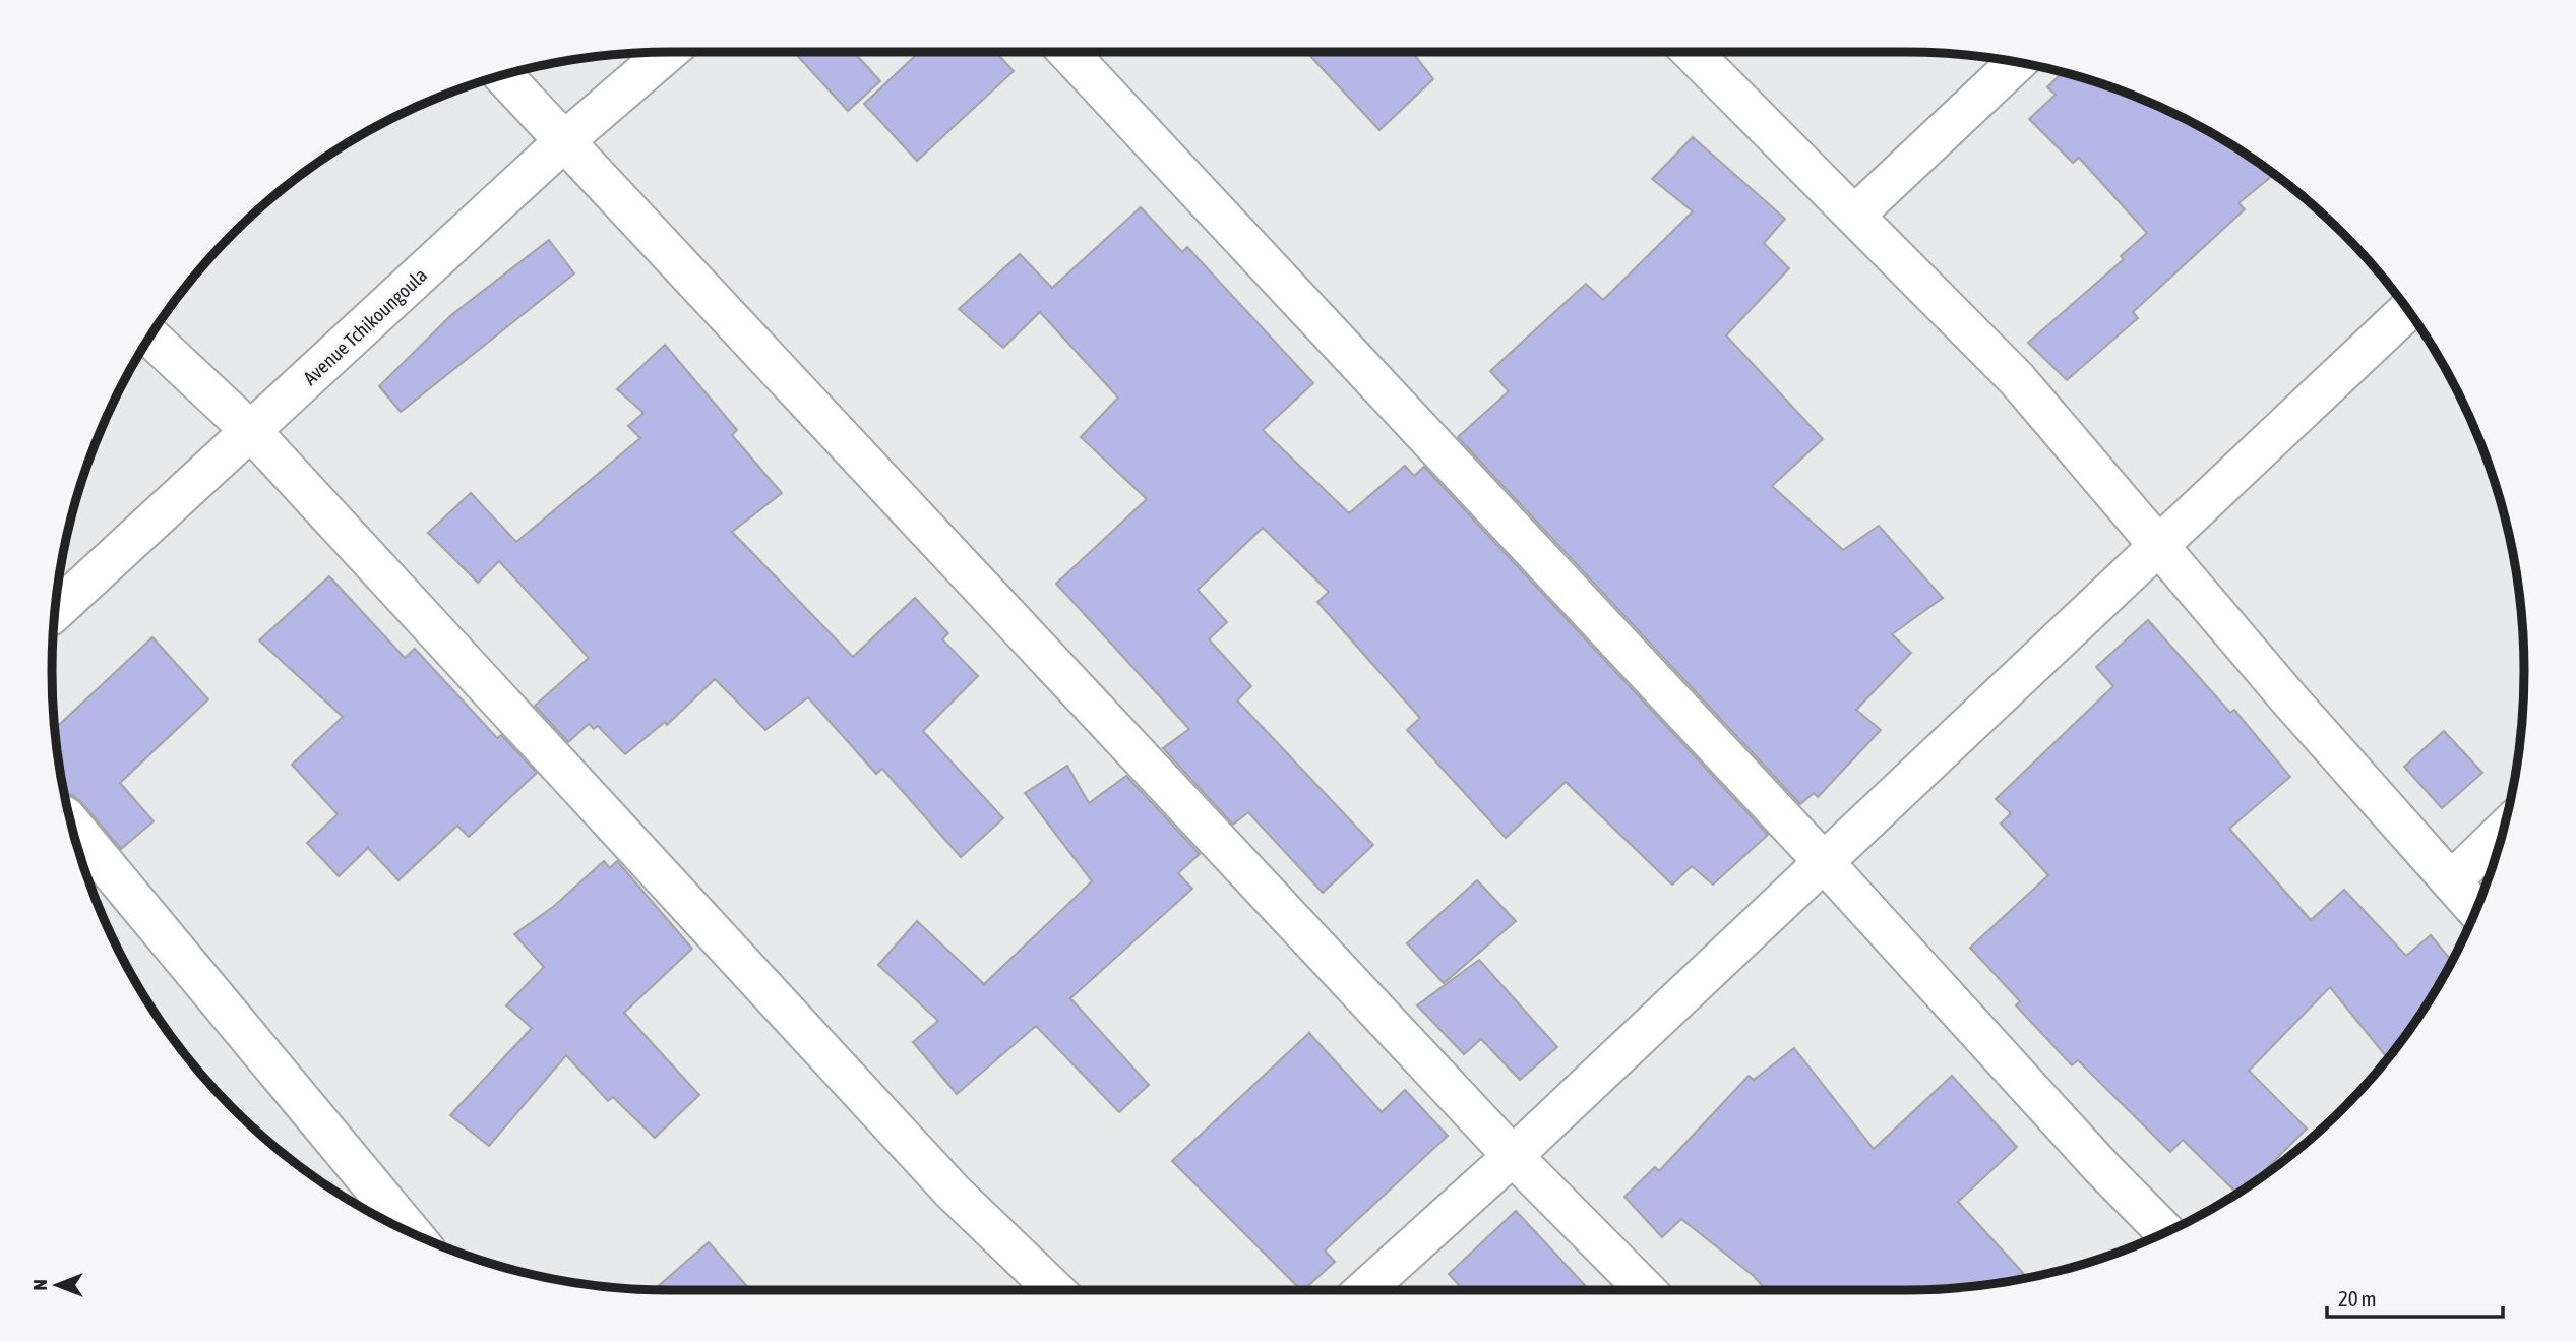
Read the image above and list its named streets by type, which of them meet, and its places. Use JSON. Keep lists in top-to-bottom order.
{
  "streets": {
    "street": ["Avenue Tchikoungoula"]
  },
  "scale_bar": "20 m",
  "north": "left"
}
